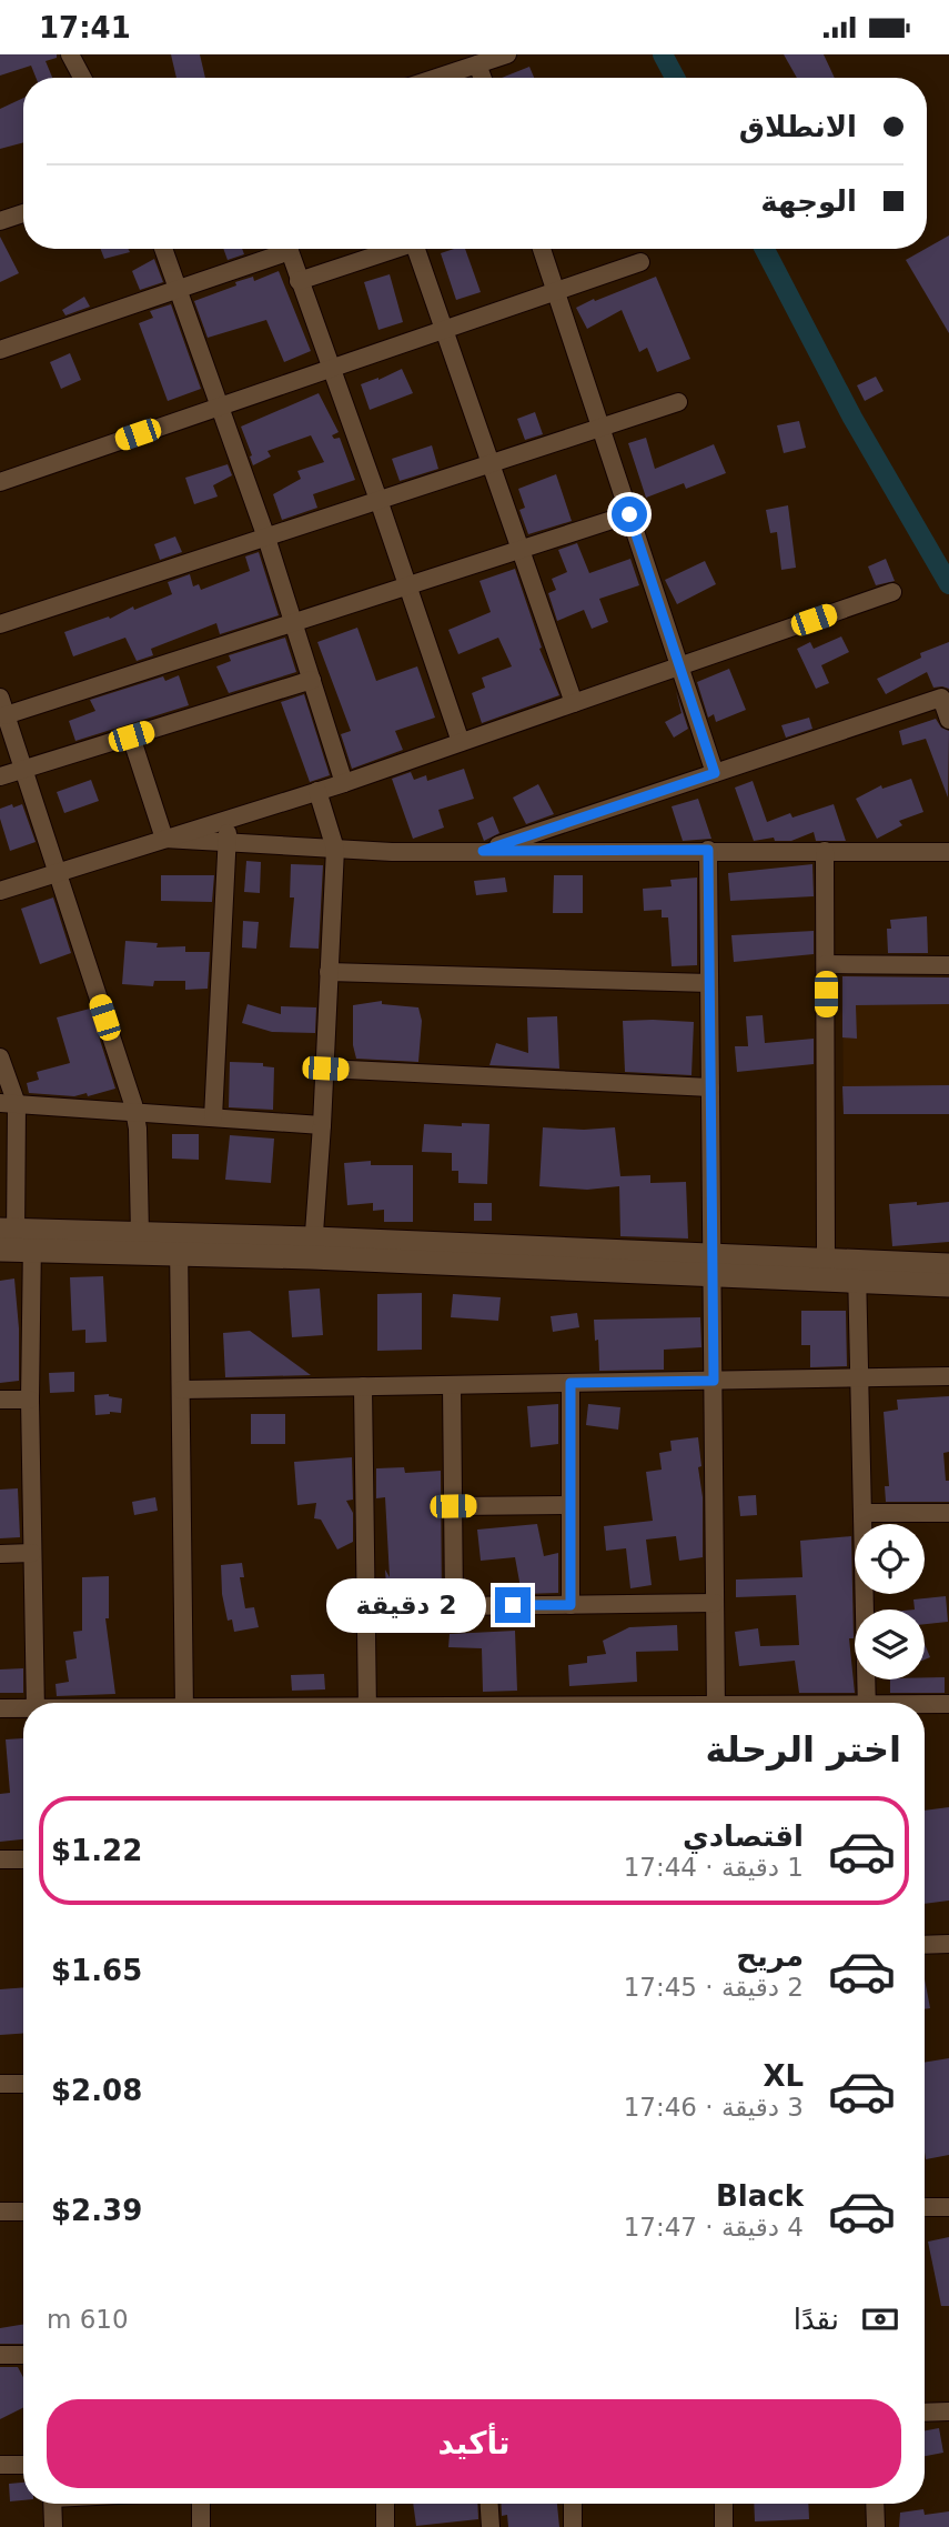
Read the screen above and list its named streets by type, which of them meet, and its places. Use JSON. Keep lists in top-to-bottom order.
{
  "page": {
    "status": "17:41",
    "banner": ["الانطلاق", "الوجهة"],
    "bubble": "2 دقيقة",
    "heading": "اختر الرحلة",
    "list": [
      {
        "name": "اقتصادي",
        "note": "1 دقيقة · 17:44",
        "value": "$1.22"
      },
      {
        "name": "مريح",
        "note": "2 دقيقة · 17:45",
        "value": "$1.65"
      },
      {
        "name": "XL",
        "note": "3 دقيقة · 17:46",
        "value": "$2.08"
      },
      {
        "name": "Black",
        "note": "4 دقيقة · 17:47",
        "value": "$2.39"
      }
    ],
    "pay": ["نقدًا", "610 m"],
    "buttons": "تأكيد"
  }
}
